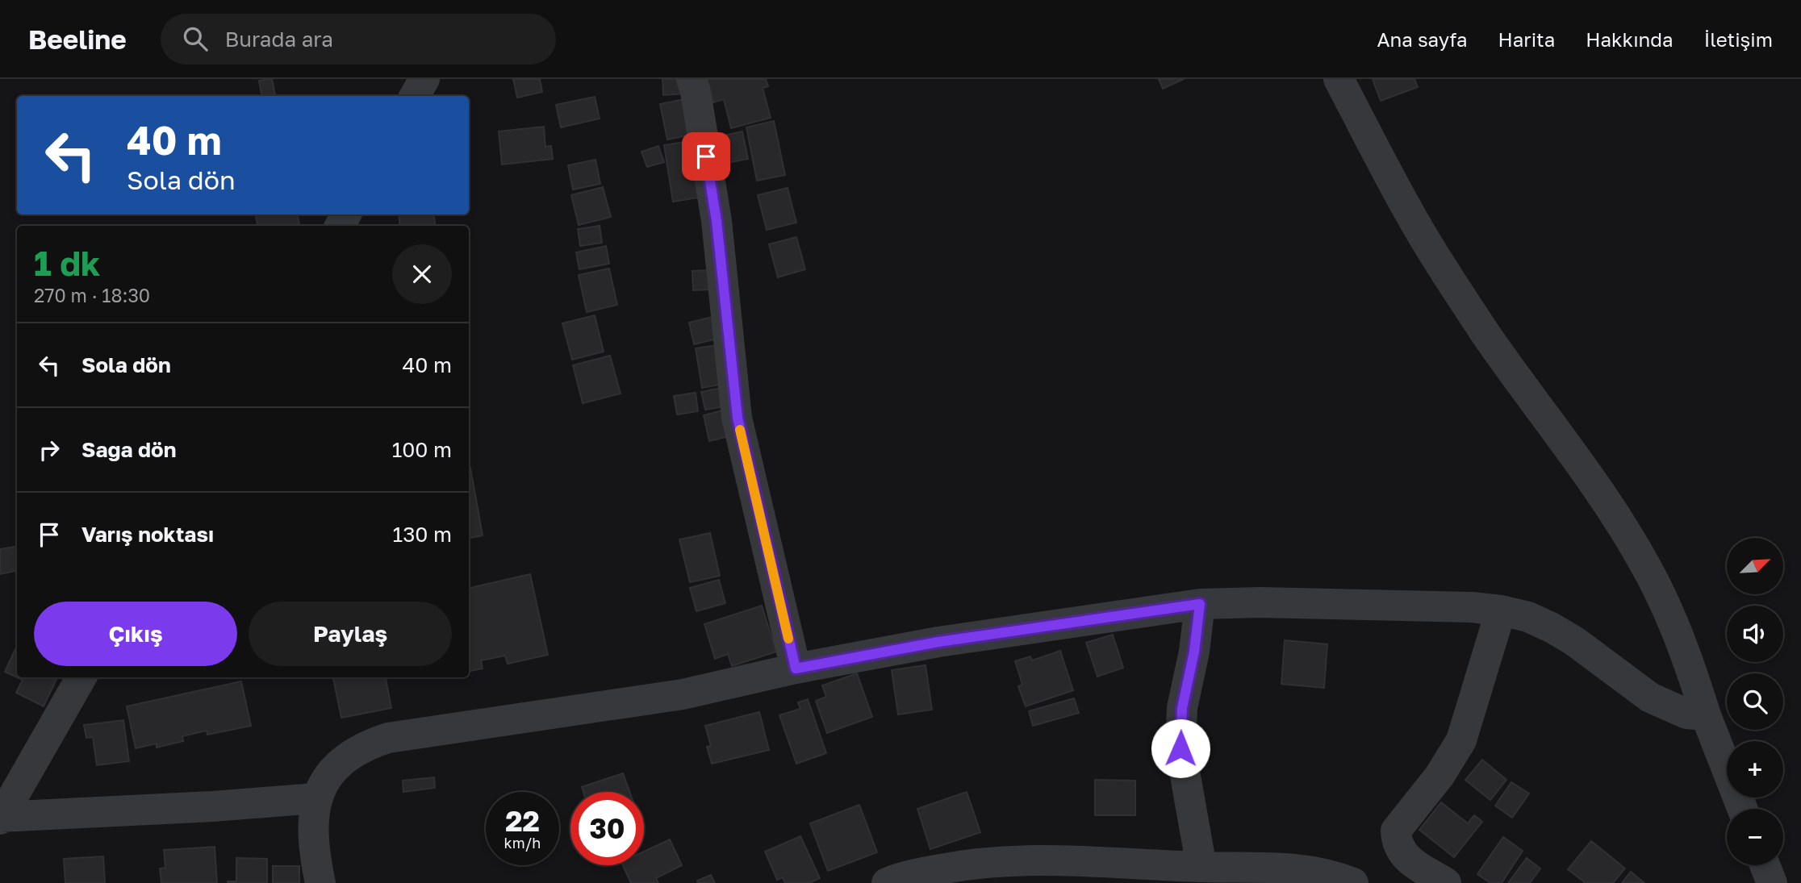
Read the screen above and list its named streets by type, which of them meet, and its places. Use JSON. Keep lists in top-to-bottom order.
{
  "north": "top right",
  "page": {
    "header": "Beeline",
    "search": "Burada ara",
    "nav": [
      "Ana sayfa",
      "Harita",
      "Hakkında",
      "İletişim"
    ],
    "turn": ["40 m", "Sola dön"],
    "heading": ["1 dk", "270 m · 18:30"],
    "list": [
      {
        "name": "Sola dön",
        "value": "40 m"
      },
      {
        "name": "Sağa dön",
        "value": "100 m"
      },
      {
        "name": "Varış noktası",
        "value": "130 m"
      }
    ],
    "map_buttons": ["+", "−"],
    "buttons": ["Çıkış", "Paylaş"],
    "speed": "22 km/h",
    "limit": "30"
  }
}
